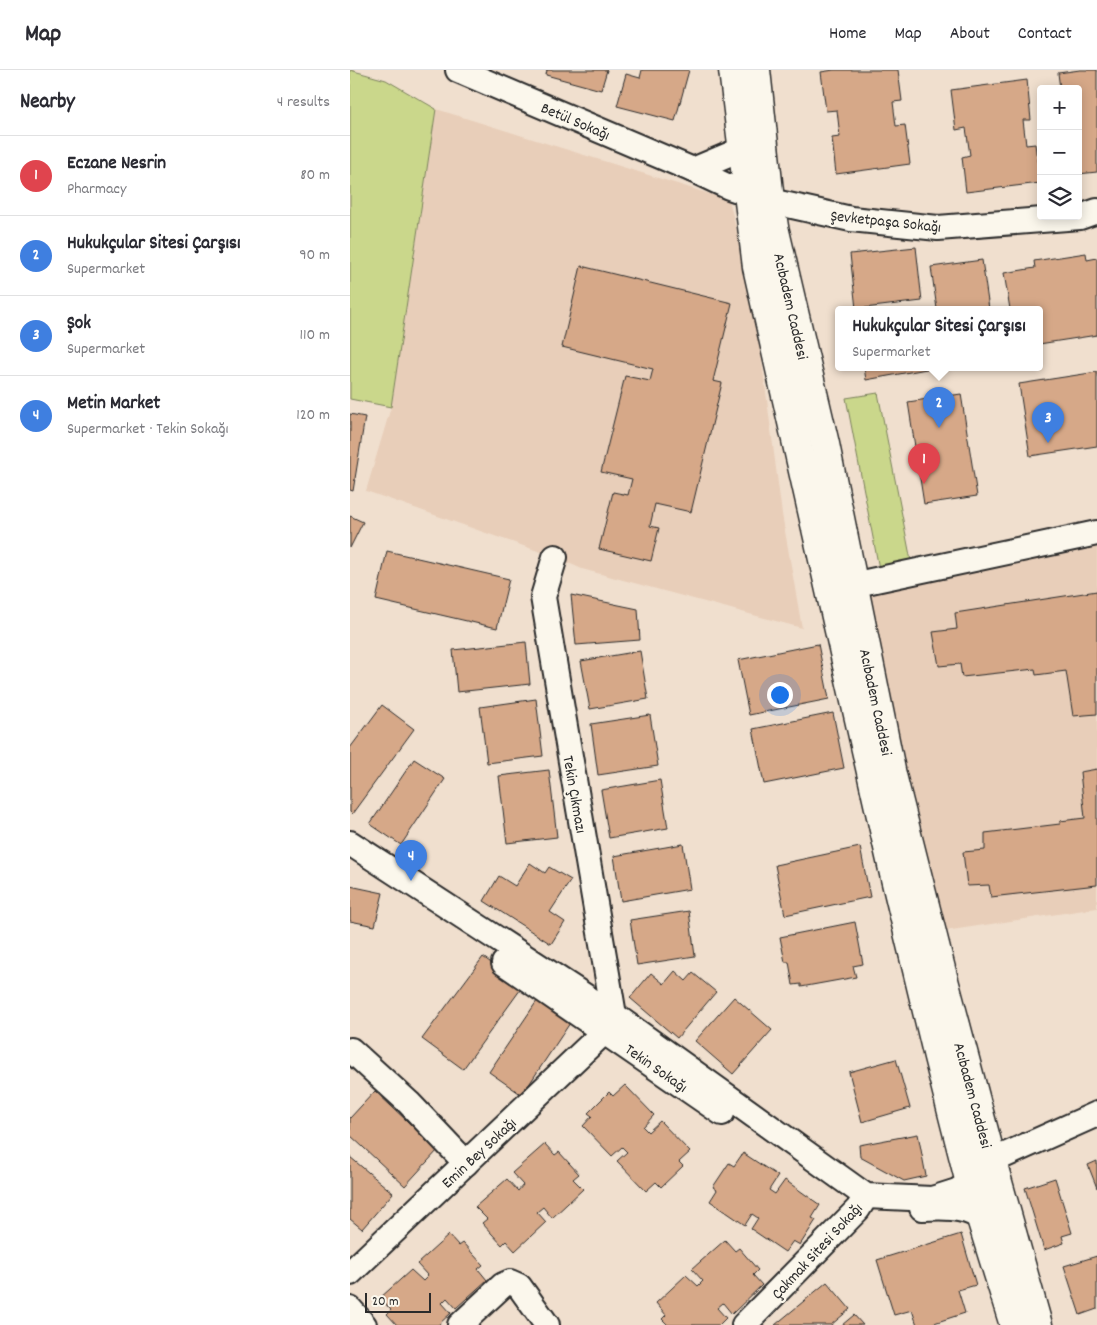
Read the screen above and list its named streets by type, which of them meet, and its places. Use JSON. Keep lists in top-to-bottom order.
{
  "streets": {
    "main road": ["Acıbadem Caddesi"],
    "street": [
      "Betül Sokağı",
      "Şevketpaşa Sokağı",
      "Tekin Çıkmazı",
      "Tekin Sokağı",
      "Emin Bey Sokağı",
      "Çakmak Sitesi Sokağı"
    ]
  },
  "crossings": [
    ["Betül Sokağı", "Şevketpaşa Sokağı"],
    ["Betül Sokağı", "Acıbadem Caddesi"],
    ["Şevketpaşa Sokağı", "Acıbadem Caddesi"],
    ["Tekin Çıkmazı", "Tekin Sokağı"],
    ["Tekin Çıkmazı", "Emin Bey Sokağı"],
    ["Tekin Sokağı", "Emin Bey Sokağı"],
    ["Tekin Sokağı", "Çakmak Sitesi Sokağı"]
  ],
  "scale_bar": "20 m",
  "page": {
    "header": "Map",
    "nav": [
      "Home",
      "Map",
      "About",
      "Contact"
    ],
    "heading": ["Nearby", "4 results"],
    "map_buttons": ["+", "−"],
    "list": [
      {
        "mark": "1",
        "name": "Eczane Nesrin",
        "note": "Pharmacy",
        "value": "80 m"
      },
      {
        "mark": "2",
        "name": "Hukukçular Sitesi Çarşısı",
        "note": "Supermarket",
        "value": "90 m"
      },
      {
        "mark": "3",
        "name": "Şok",
        "note": "Supermarket",
        "value": "110 m"
      },
      {
        "mark": "4",
        "name": "Metin Market",
        "note": "Supermarket · Tekin Sokağı",
        "value": "120 m"
      }
    ],
    "popup": ["Hukukçular Sitesi Çarşısı", "Supermarket"],
    "pins": [
      "2",
      "3",
      "1",
      "4"
    ],
    "scale": "20 m"
  }
}
